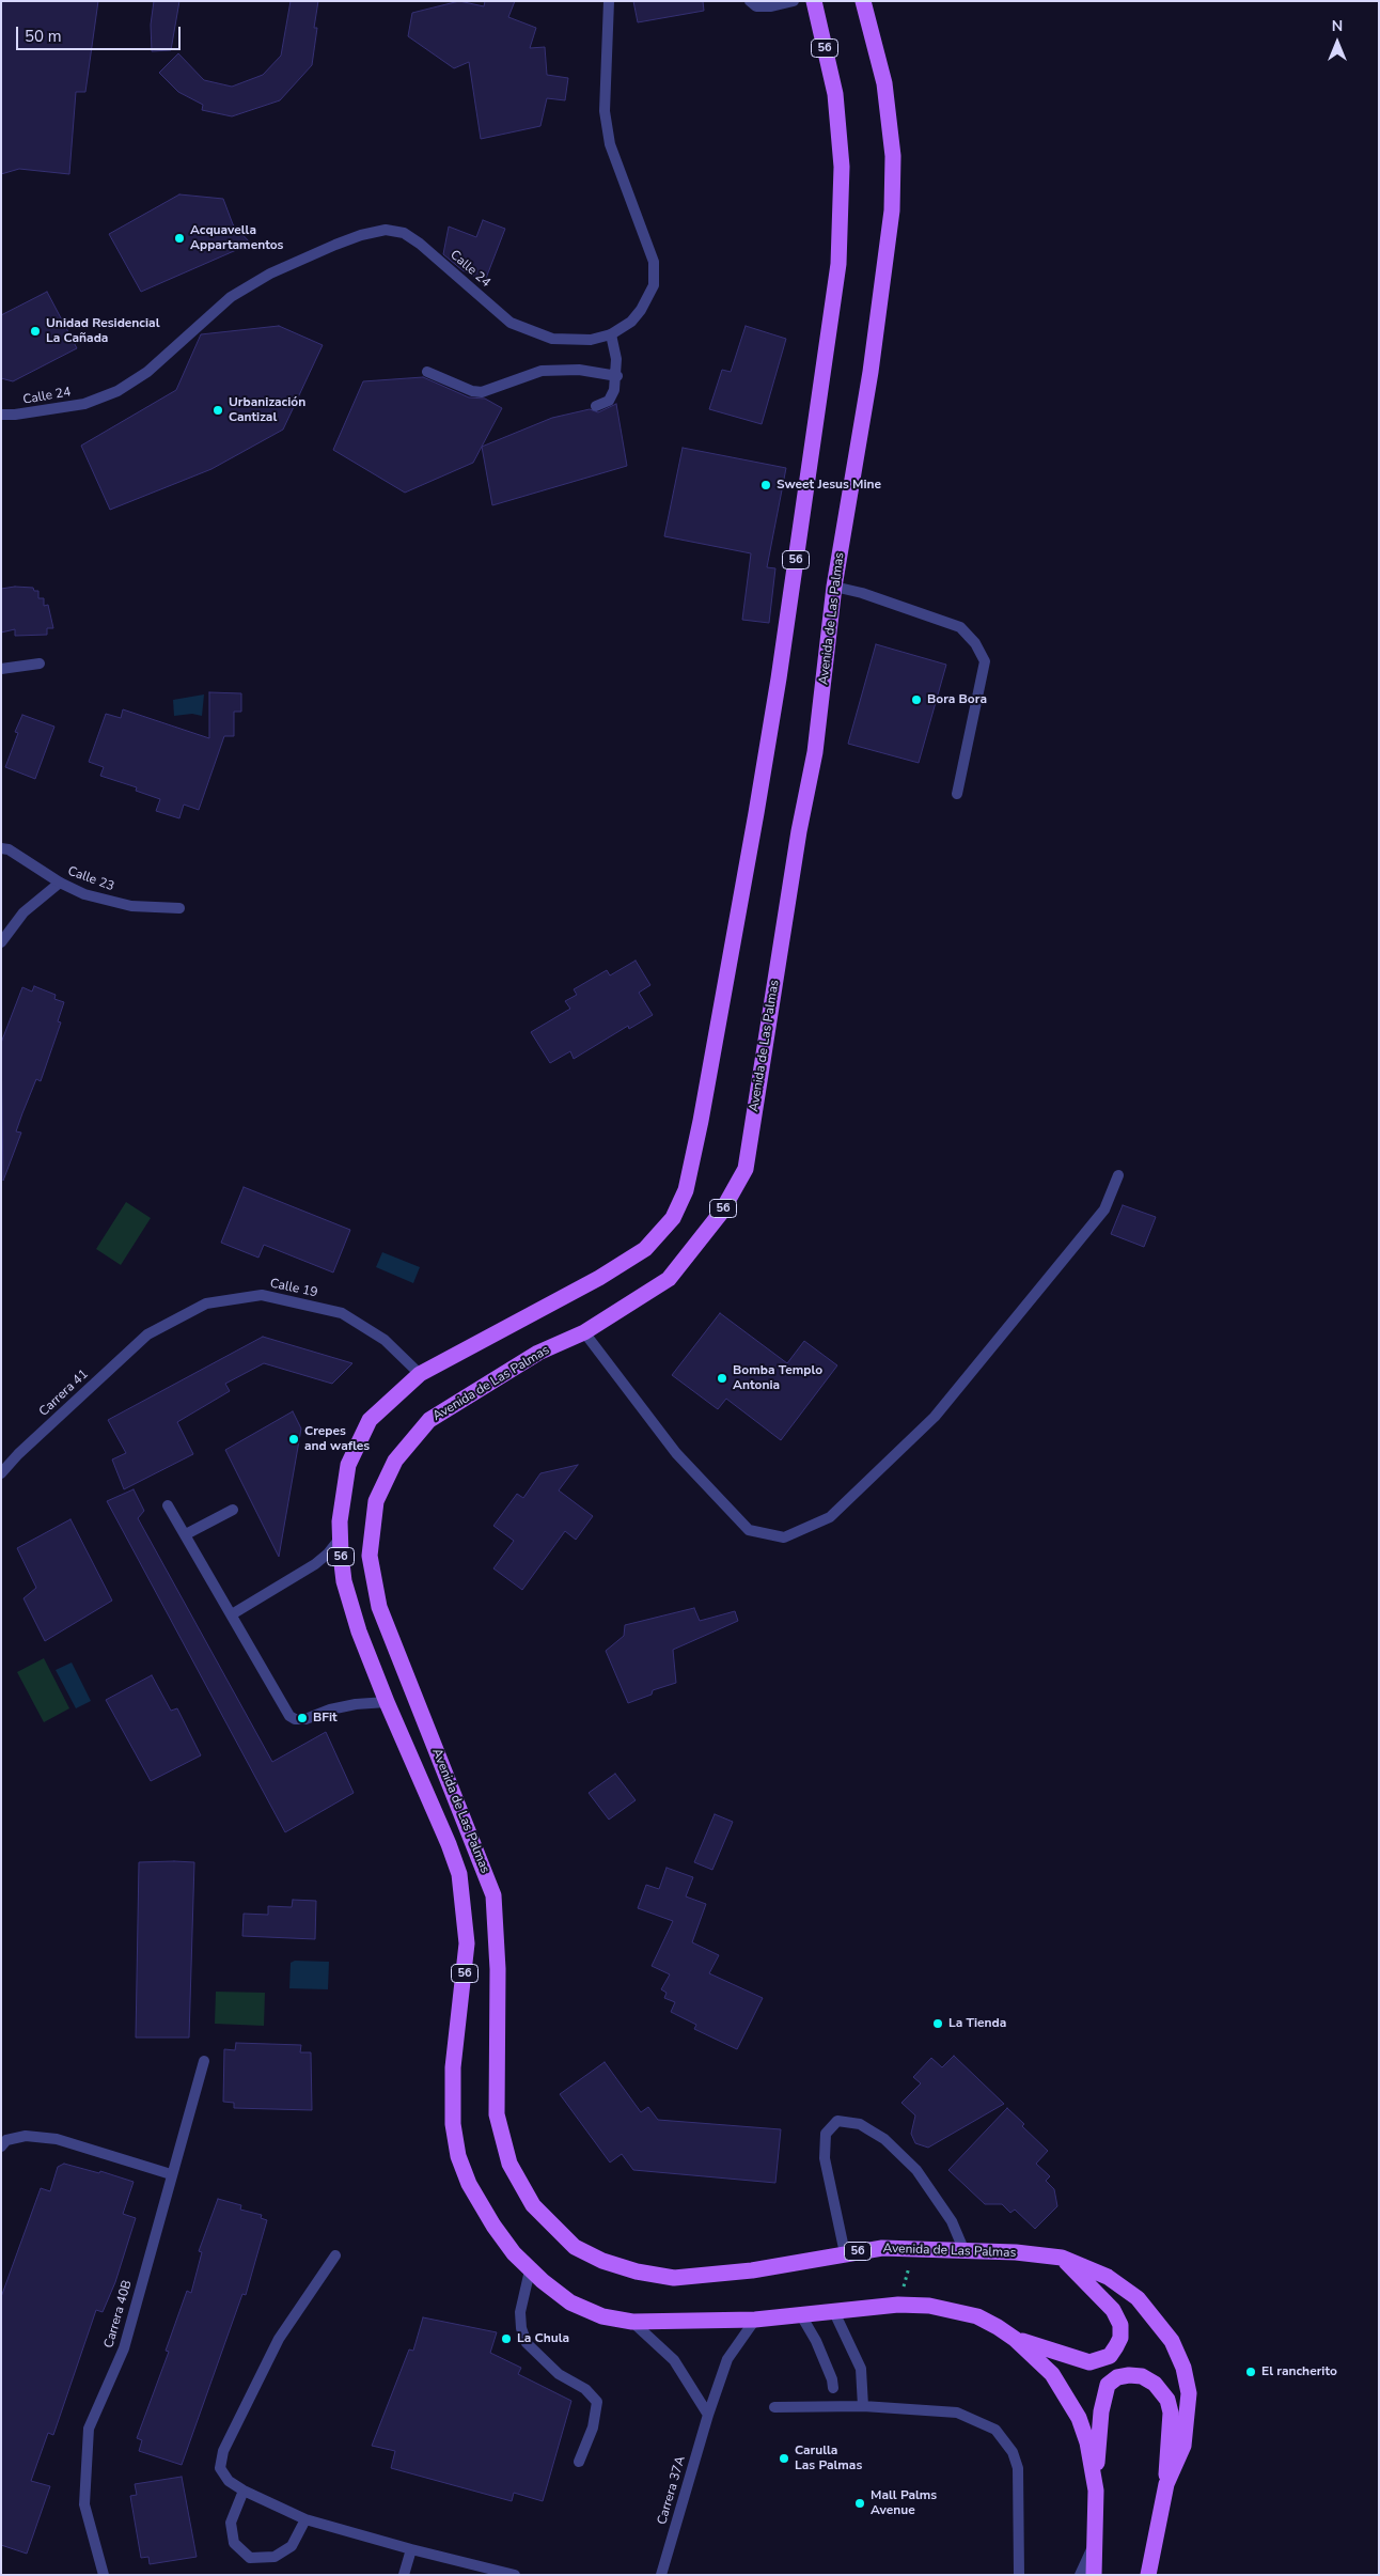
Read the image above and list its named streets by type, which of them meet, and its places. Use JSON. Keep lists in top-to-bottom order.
{
  "streets": {
    "main road": ["56", "Avenida de Las Palmas"],
    "street": [
      "Calle 24",
      "Calle 23",
      "Calle 19",
      "Carrera 41",
      "Carrera 40B",
      "Carrera 37A"
    ]
  },
  "crossings": [
    ["Avenida de Las Palmas", "Calle 19"],
    ["Avenida de Las Palmas", "Carrera 37A"],
    ["Calle 19", "Carrera 41"]
  ],
  "places": [
    "Acquavella Appartamentos",
    "Unidad Residencial La Cañada",
    "Urbanización Cantizal",
    "Sweet Jesus Mine",
    "Bora Bora",
    "Bomba Templo Antonia",
    "Crepes and wafles",
    "BFit",
    "La Tienda",
    "La Chula",
    "El rancherito",
    "Carulla Las Palmas",
    "Mall Palms Avenue"
  ],
  "scale_bar": "50 m",
  "north": "top"
}
